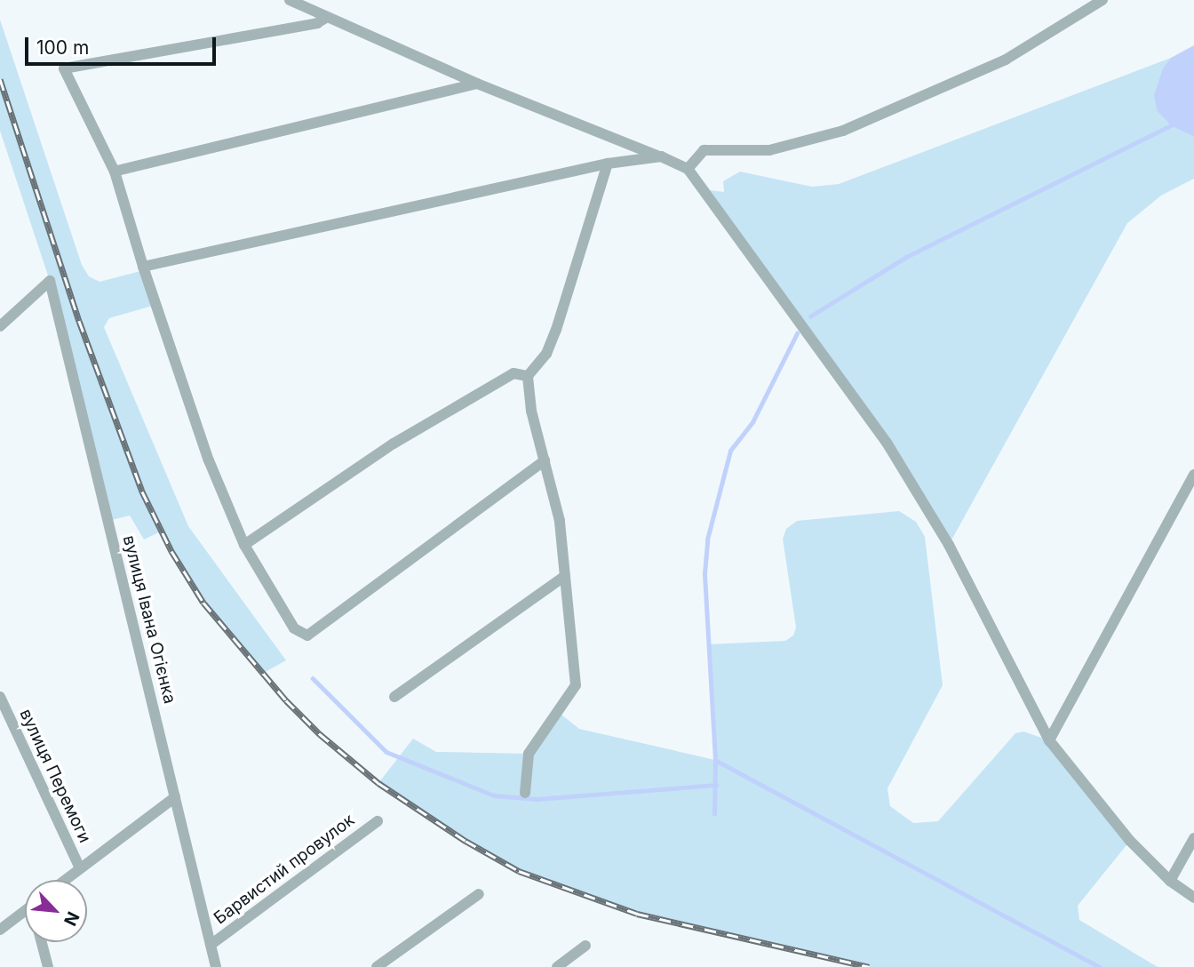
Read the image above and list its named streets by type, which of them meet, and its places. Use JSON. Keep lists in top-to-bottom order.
{
  "streets": {
    "street": ["вулиця Івана Огієнка", "вулиця Перемоги", "Барвистий провулок"]
  },
  "crossings": [
    ["вулиця Івана Огієнка", "Барвистий провулок"]
  ],
  "scale_bar": "100 m",
  "north": "bottom right"
}
